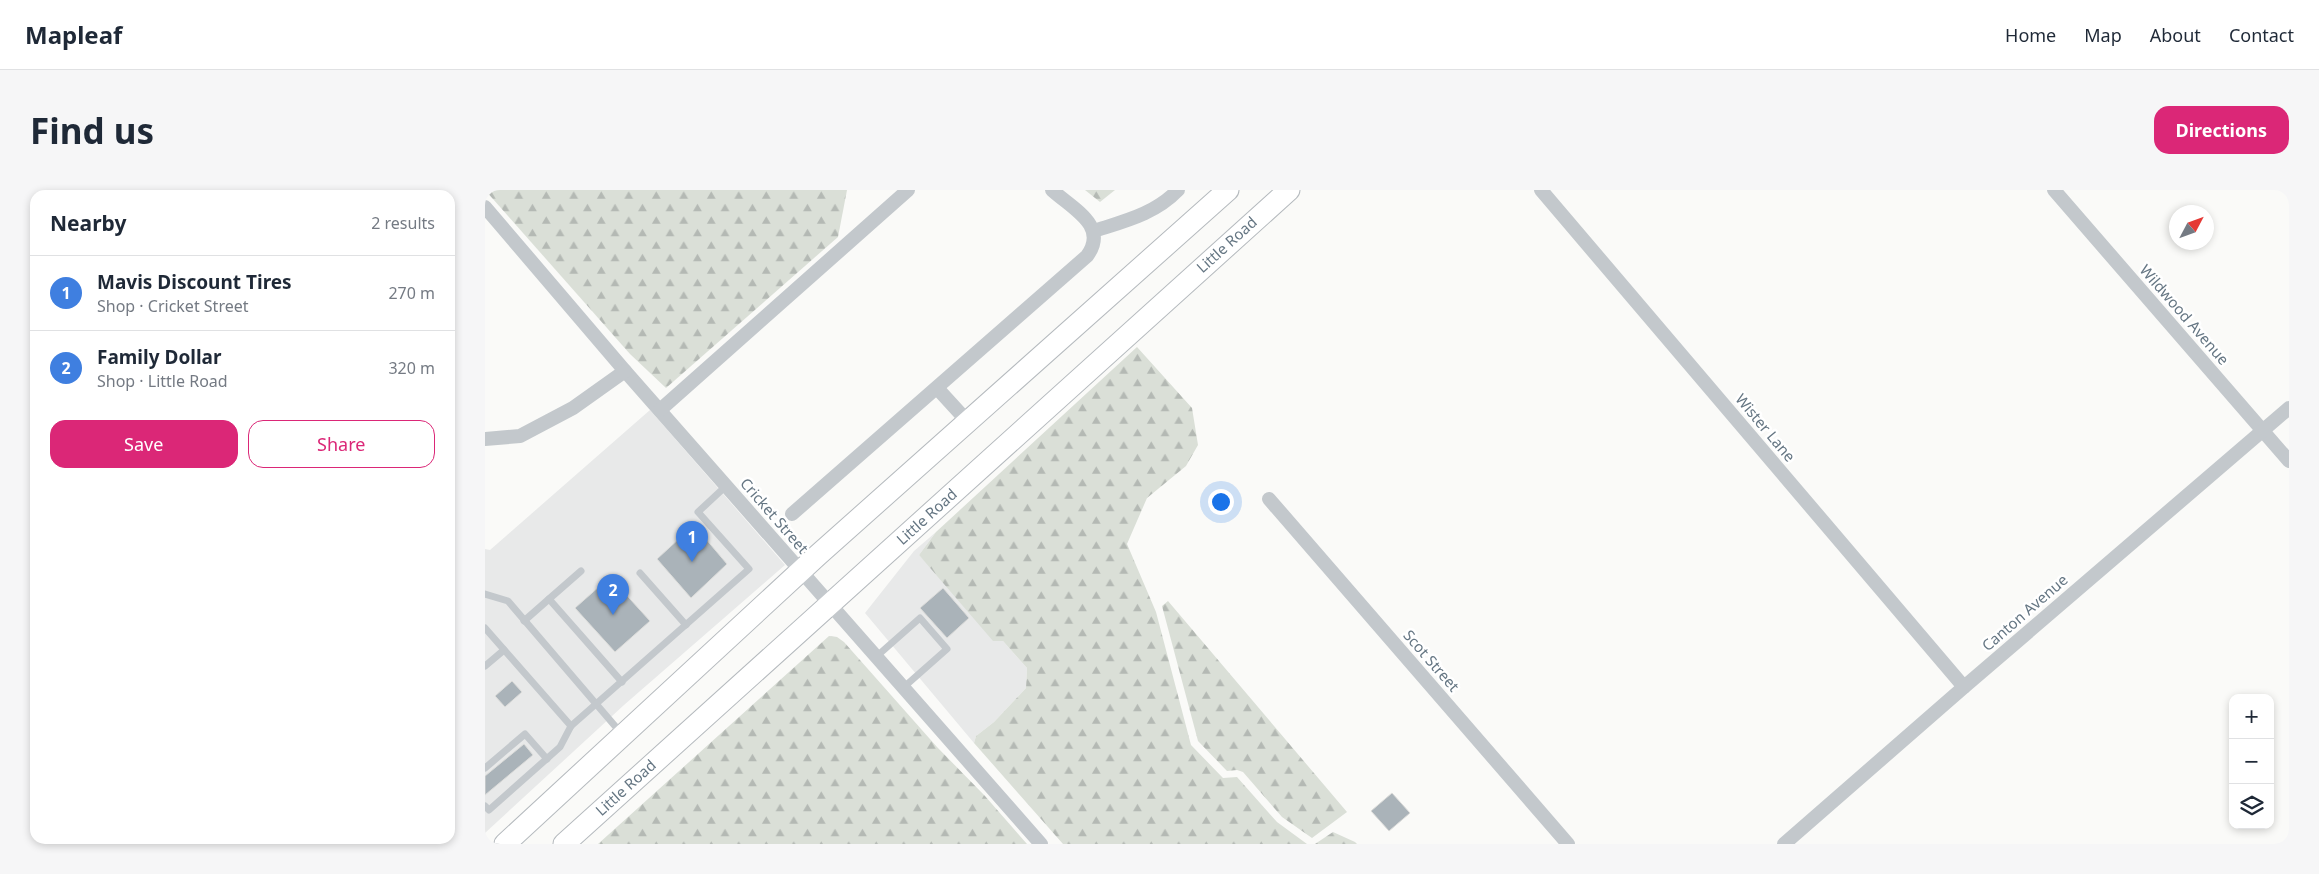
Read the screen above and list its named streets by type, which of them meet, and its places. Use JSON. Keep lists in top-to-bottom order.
{
  "streets": {
    "main road": ["Little Road"],
    "street": [
      "Wildwood Avenue",
      "Wister Lane",
      "Cricket Street",
      "Canton Avenue",
      "Scot Street"
    ]
  },
  "crossings": [
    ["Little Road", "Cricket Street"],
    ["Wildwood Avenue", "Canton Avenue"],
    ["Wister Lane", "Canton Avenue"]
  ],
  "north": "top right",
  "page": {
    "header": "Mapleaf",
    "nav": [
      "Home",
      "Map",
      "About",
      "Contact"
    ],
    "buttons": [
      "Directions",
      ["Save", "Share"]
    ],
    "title": "Find us",
    "heading": ["Nearby", "2 results"],
    "list": [
      {
        "mark": "1",
        "name": "Mavis Discount Tires",
        "note": "Shop · Cricket Street",
        "value": "270 m"
      },
      {
        "mark": "2",
        "name": "Family Dollar",
        "note": "Shop · Little Road",
        "value": "320 m"
      }
    ],
    "pins": ["1", "2"],
    "map_buttons": ["+", "−"]
  }
}
